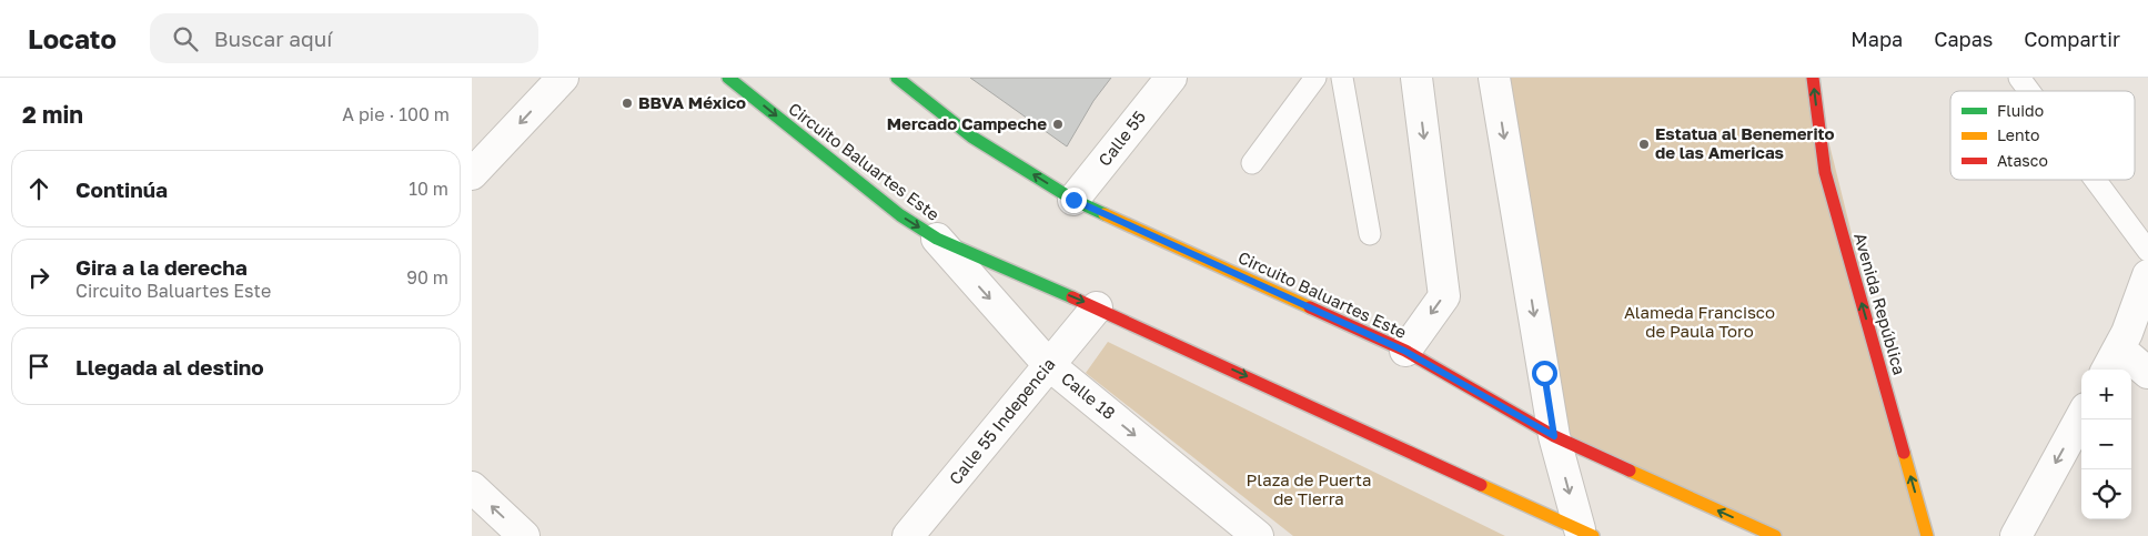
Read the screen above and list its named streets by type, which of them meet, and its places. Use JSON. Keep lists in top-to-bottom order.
{
  "streets": {
    "main road": ["Circuito Baluartes Este", "Avenida República"],
    "street": ["Calle 55", "Calle 18", "Calle 55 Indepencia"]
  },
  "crossings": [
    ["Calle 55", "Circuito Baluartes Este"],
    ["Circuito Baluartes Este", "Calle 18"],
    ["Circuito Baluartes Este", "Calle 55 Indepencia"],
    ["Calle 18", "Calle 55 Indepencia"]
  ],
  "one_way": ["Avenida República", "Calle 18"],
  "parks": ["Alameda Francisco de Paula Toro", "Plaza de Puerta de Tierra"],
  "places": ["BBVA México", "Mercado Campeche", "Estatua al Benemerito de las Americas"],
  "legend": ["Fluido", "Lento", "Atasco"],
  "page": {
    "header": "Locato",
    "search": "Buscar aquí",
    "nav": ["Mapa", "Capas", "Compartir"],
    "heading": ["2 min", "A pie · 100 m"],
    "list": [
      ["Continúa", "10 m"],
      ["Gira a la derecha", "Circuito Baluartes Este", "90 m"],
      "Llegada al destino"
    ],
    "map_buttons": ["+", "−"]
  }
}
